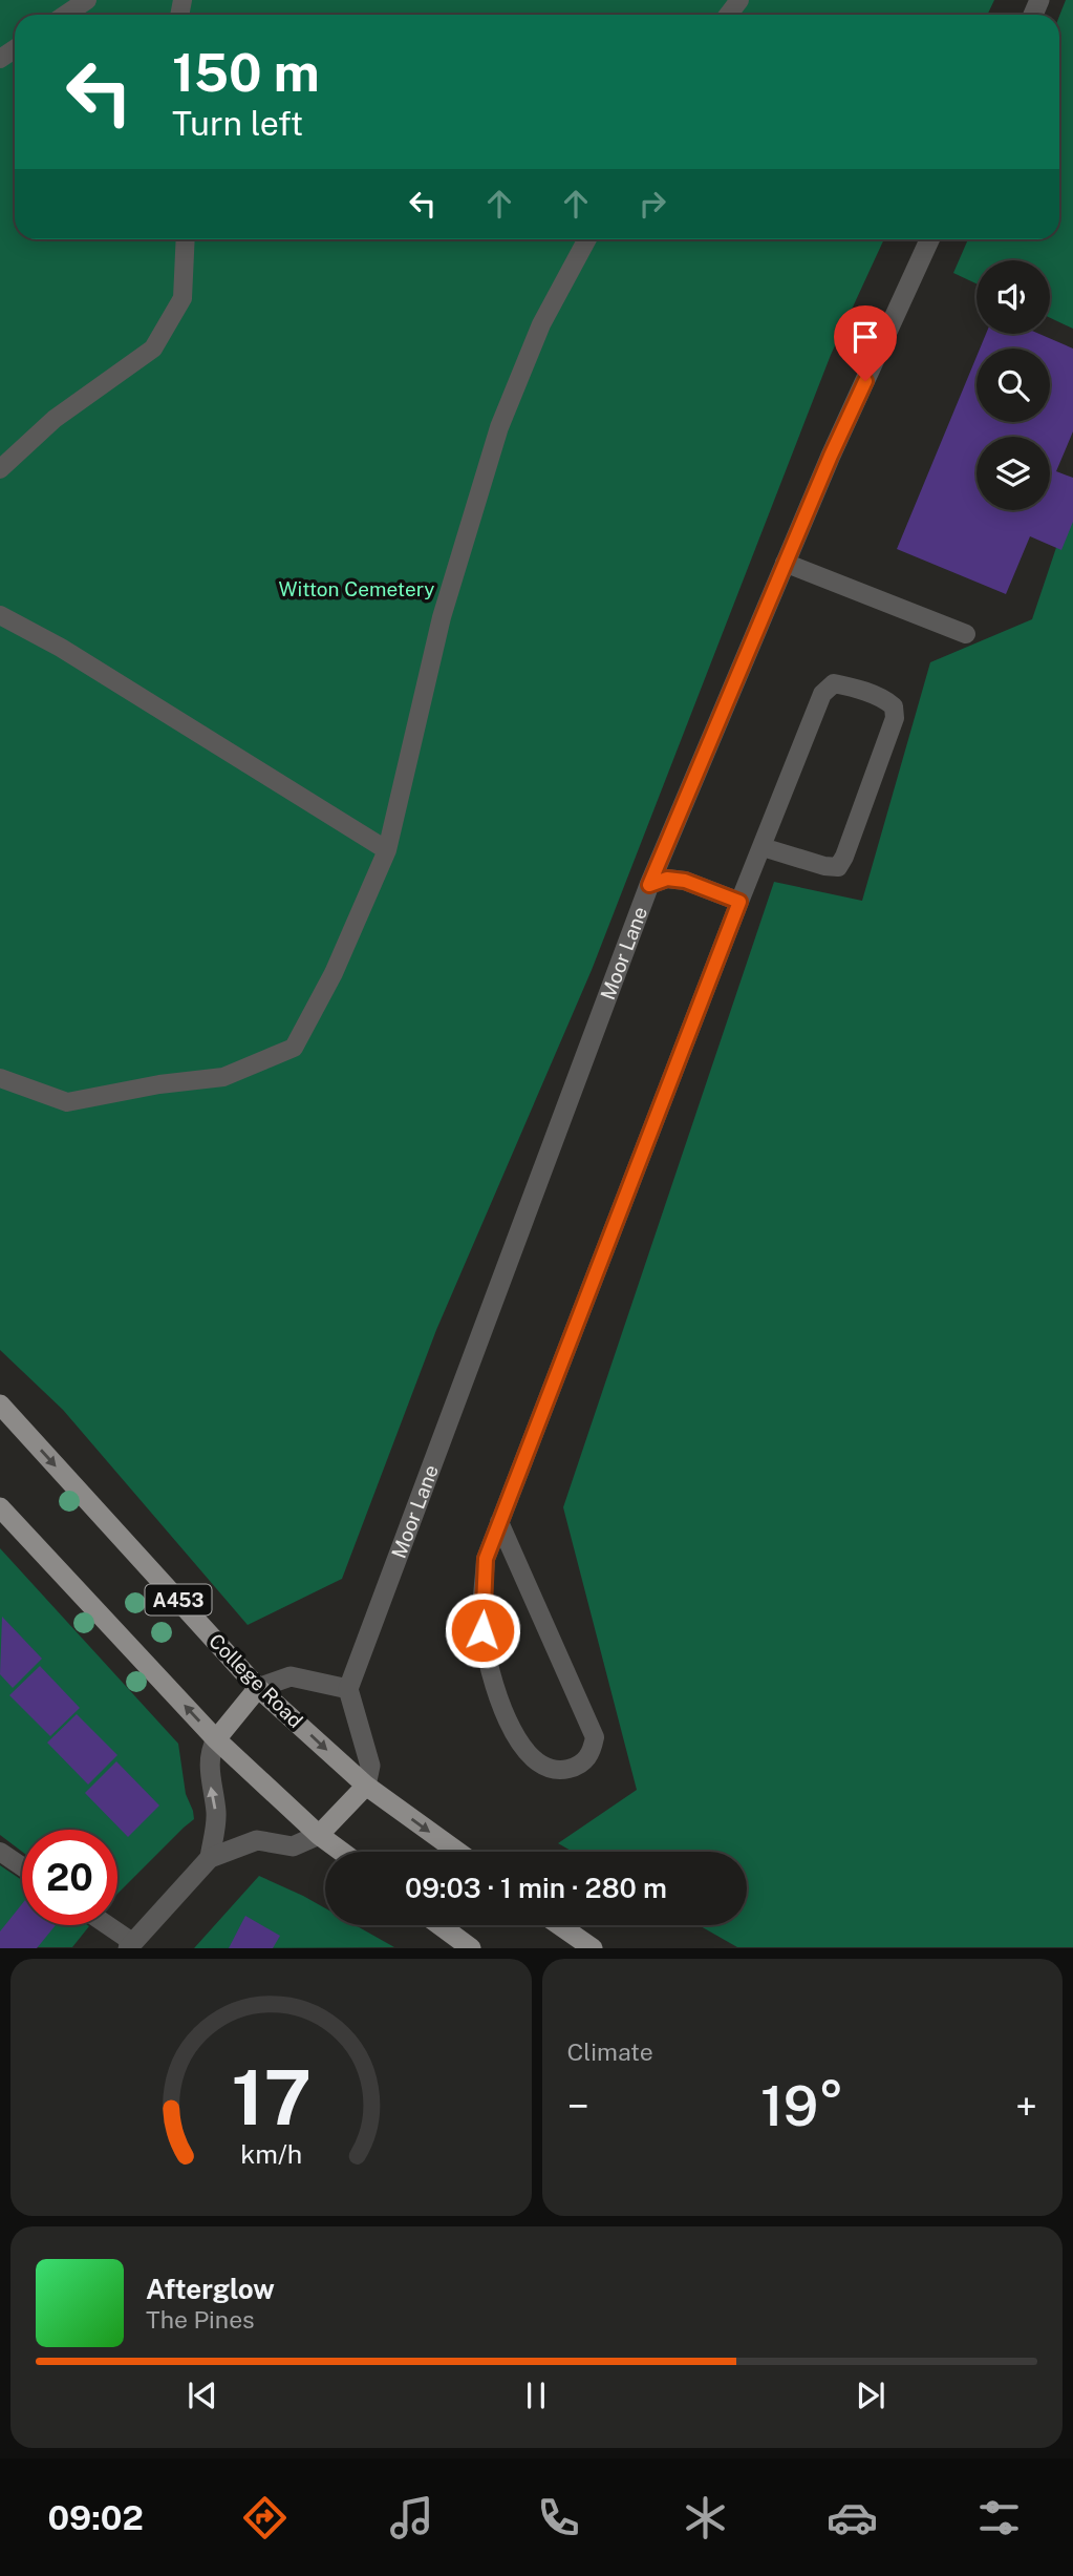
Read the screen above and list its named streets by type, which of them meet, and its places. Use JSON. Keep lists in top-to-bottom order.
{
  "streets": {
    "main road": ["A453", "College Road"],
    "street": ["Moor Lane"]
  },
  "parks": ["Witton Cemetery"],
  "page": {
    "turn": ["150 m", "Turn left"],
    "limit": "20",
    "trip": "09:03 · 1 min · 280 m",
    "tile": "Climate",
    "heat": ["−", "19°", "+"],
    "song": ["Afterglow", "The Pines"],
    "tabs": "09:02",
    "gauge": ["17", "km/h"]
  }
}
